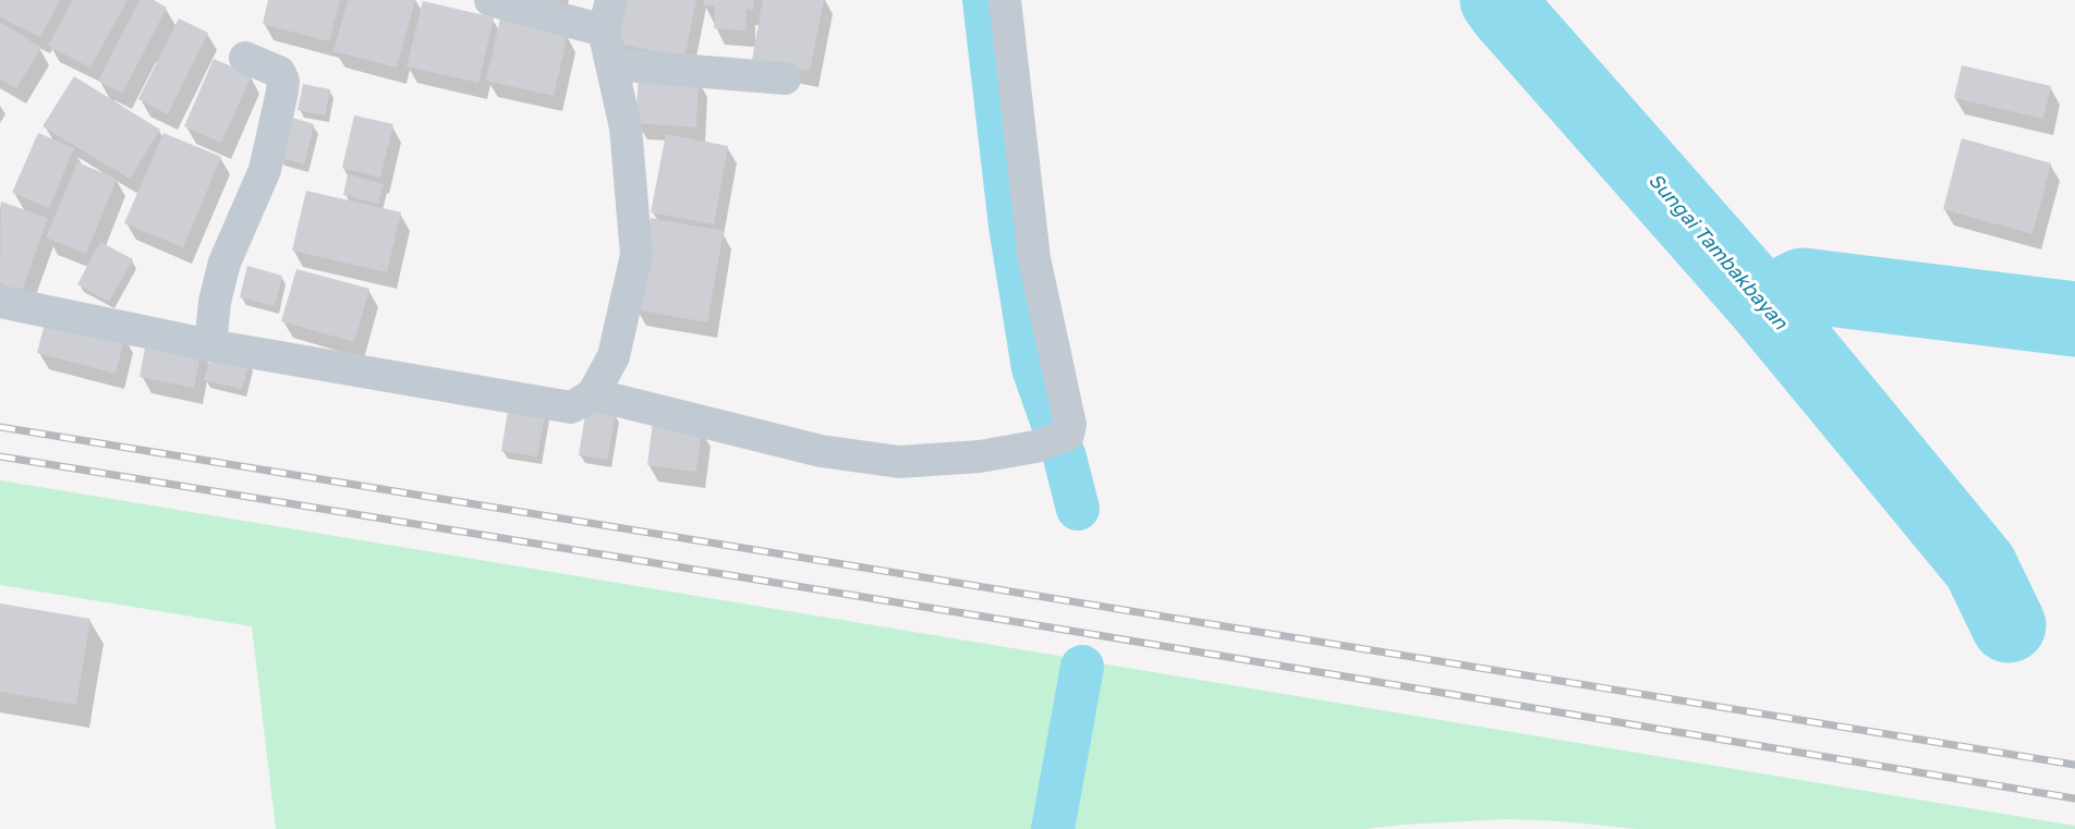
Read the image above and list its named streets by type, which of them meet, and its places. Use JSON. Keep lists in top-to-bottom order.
{
  "water": ["Sungai Tambakbayan"]
}
